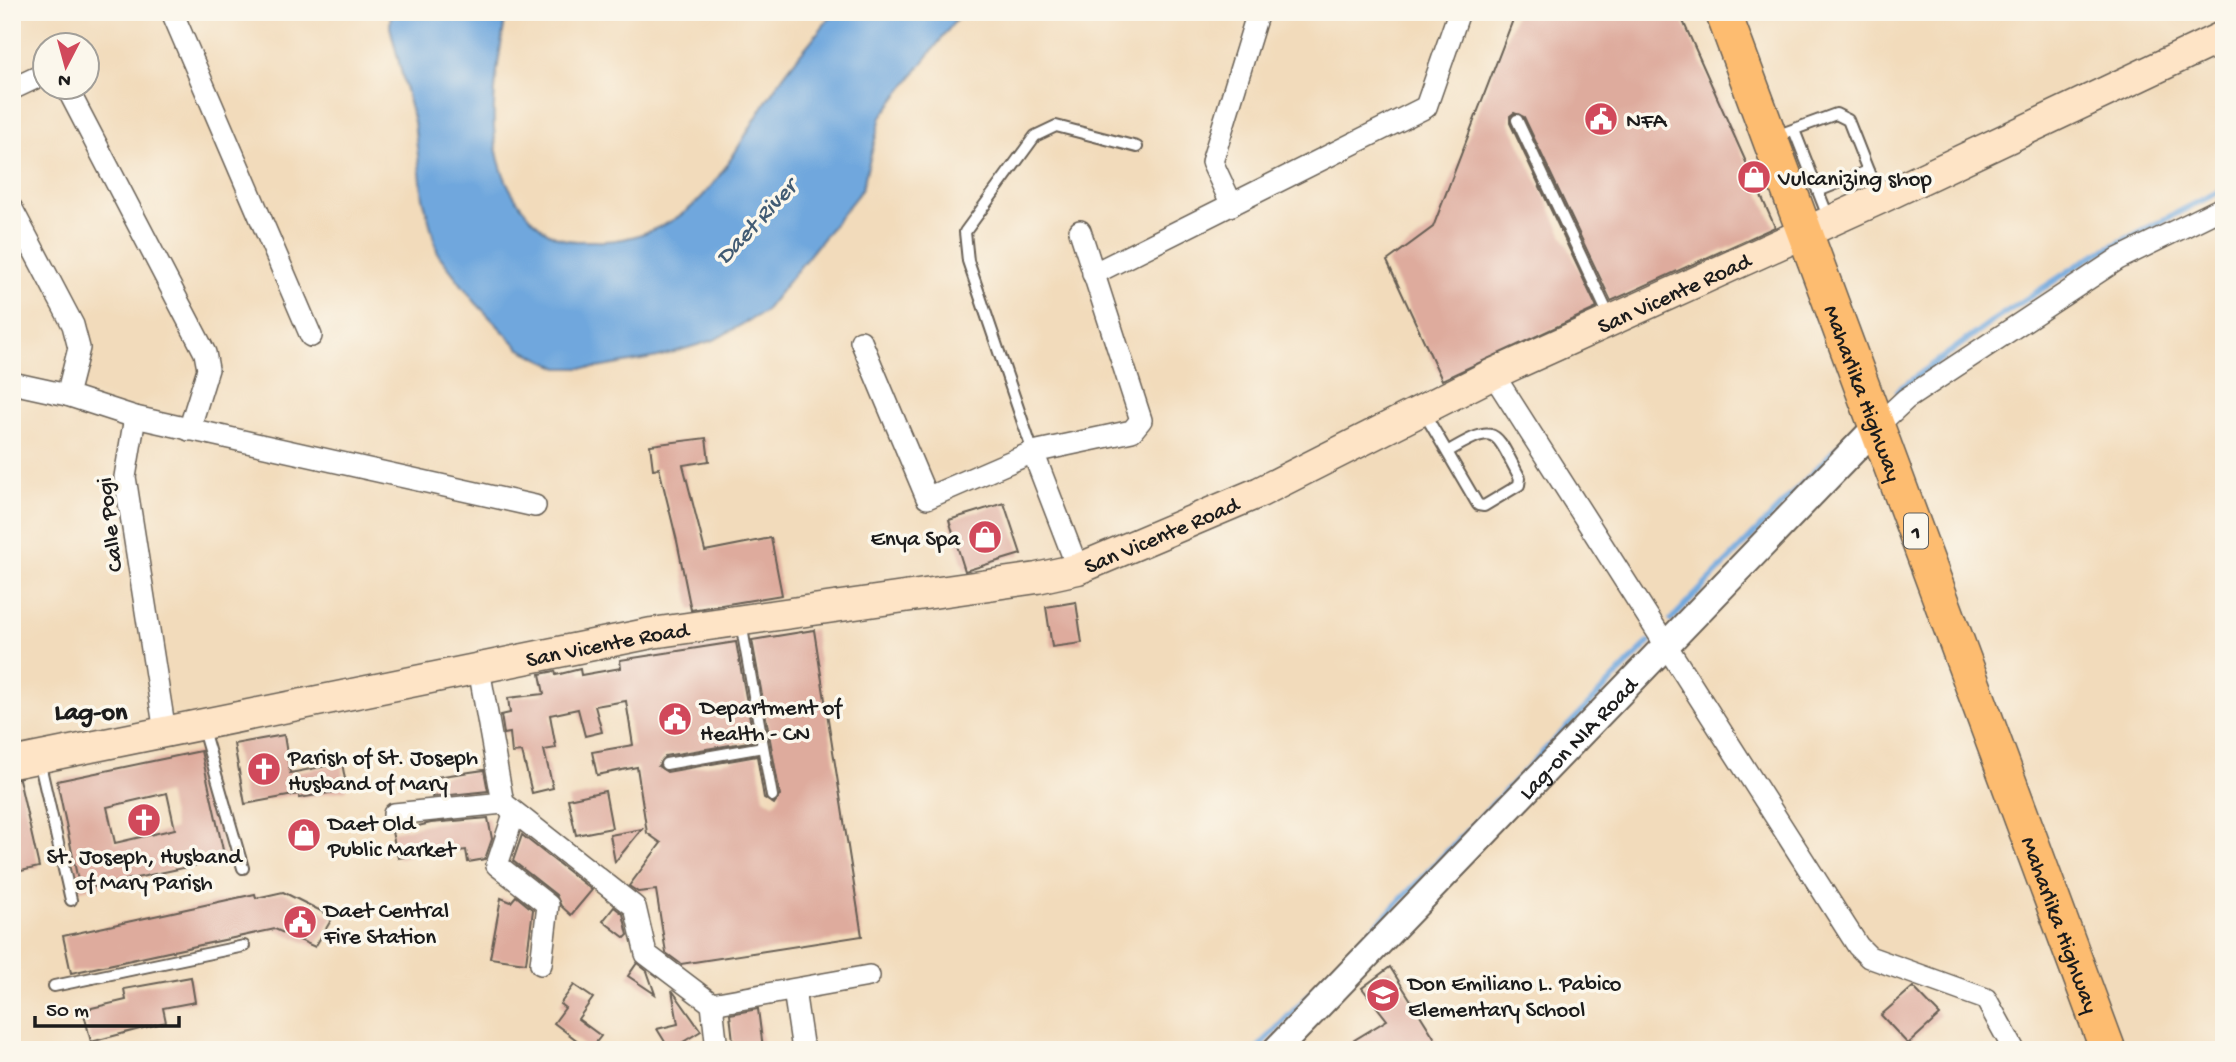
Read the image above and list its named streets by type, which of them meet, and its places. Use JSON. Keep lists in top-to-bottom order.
{
  "streets": {
    "highway": ["Maharlika Highway", "1"],
    "main road": ["San Vicente Road"],
    "street": ["Calle Pogi", "Lag-on NIA Road"]
  },
  "crossings": [
    ["San Vicente Road", "Maharlika Highway"],
    ["San Vicente Road", "Calle Pogi"],
    ["Maharlika Highway", "Lag-on NIA Road"]
  ],
  "districts": ["Lag-on"],
  "water": ["Daet River"],
  "places": {
    "public building": ["NFA", "Department of Health - CN", "Daet Central Fire Station"],
    "shop": ["Vulcanizing shop", "Enya Spa", "Daet Old Public Market"],
    "church": ["Parish of St. Joseph Husband of Mary", "St. Joseph, Husband of Mary Parish"],
    "school or university": ["Don Emiliano L. Pabico Elementary School"]
  },
  "scale_bar": "50 m",
  "north": "bottom"
}
